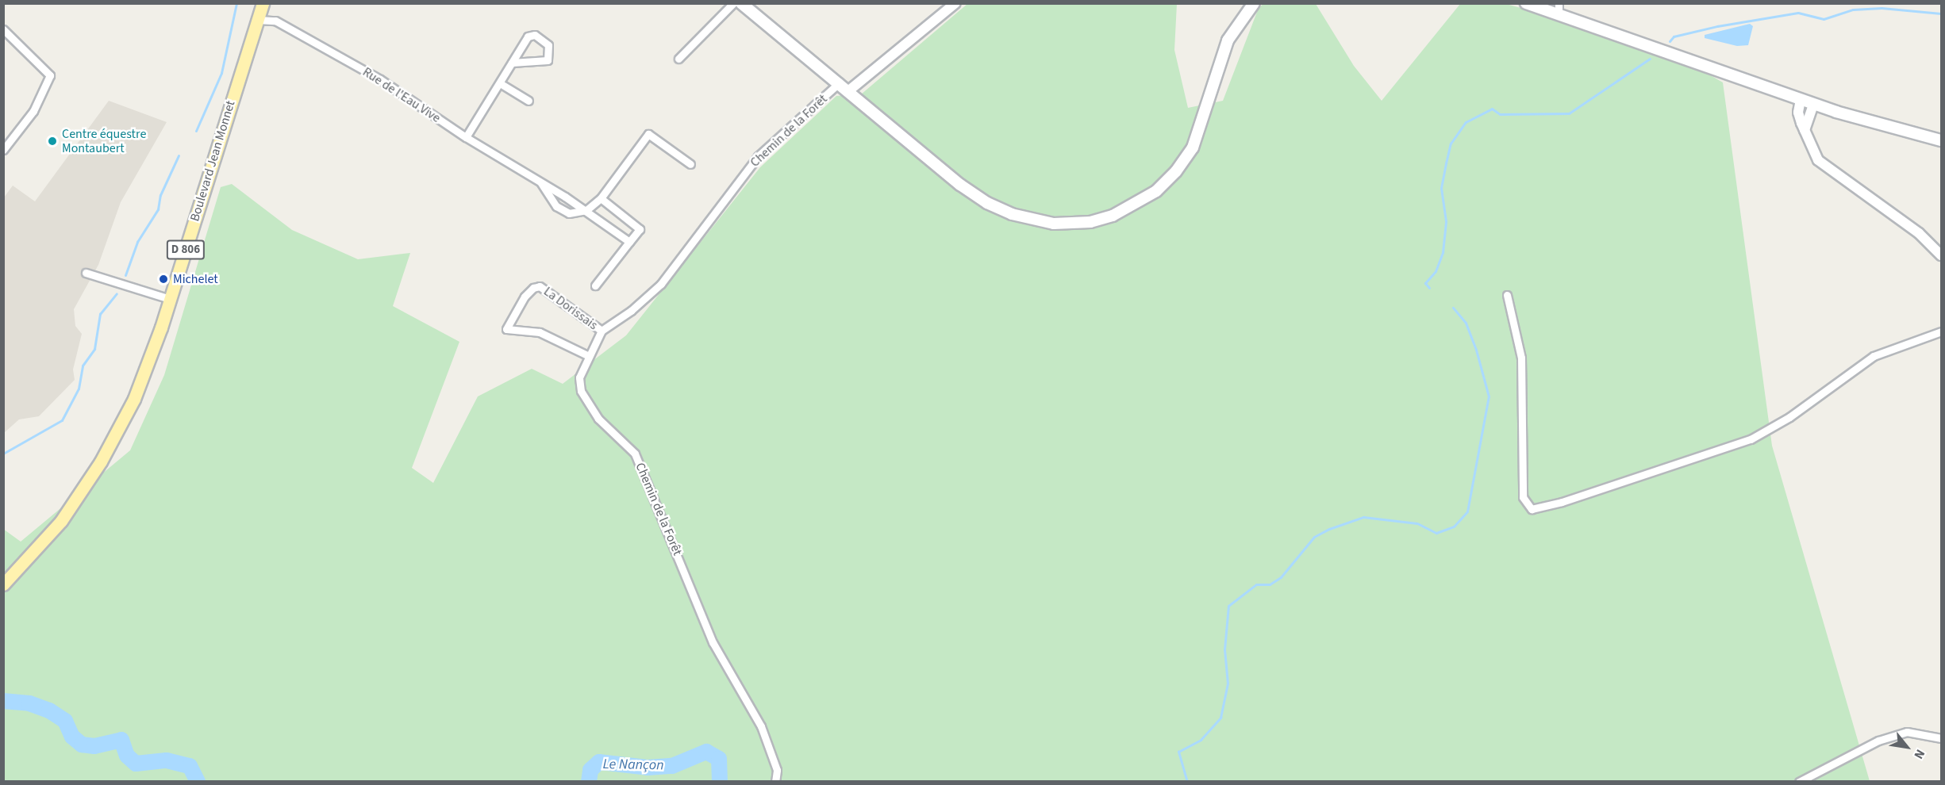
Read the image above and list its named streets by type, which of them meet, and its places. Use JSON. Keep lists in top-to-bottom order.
{
  "streets": {
    "main road": ["Boulevard Jean Monnet", "D 806"],
    "street": ["Rue de l'Eau Vive", "Chemin de la Forêt", "La Dorissais"]
  },
  "crossings": [
    ["Rue de l'Eau Vive", "Boulevard Jean Monnet"],
    ["Chemin de la Forêt", "La Dorissais"]
  ],
  "water": ["Le Nançon"],
  "places": ["Centre équestre Montaubert", "Michelet"],
  "north": "bottom right"
}
